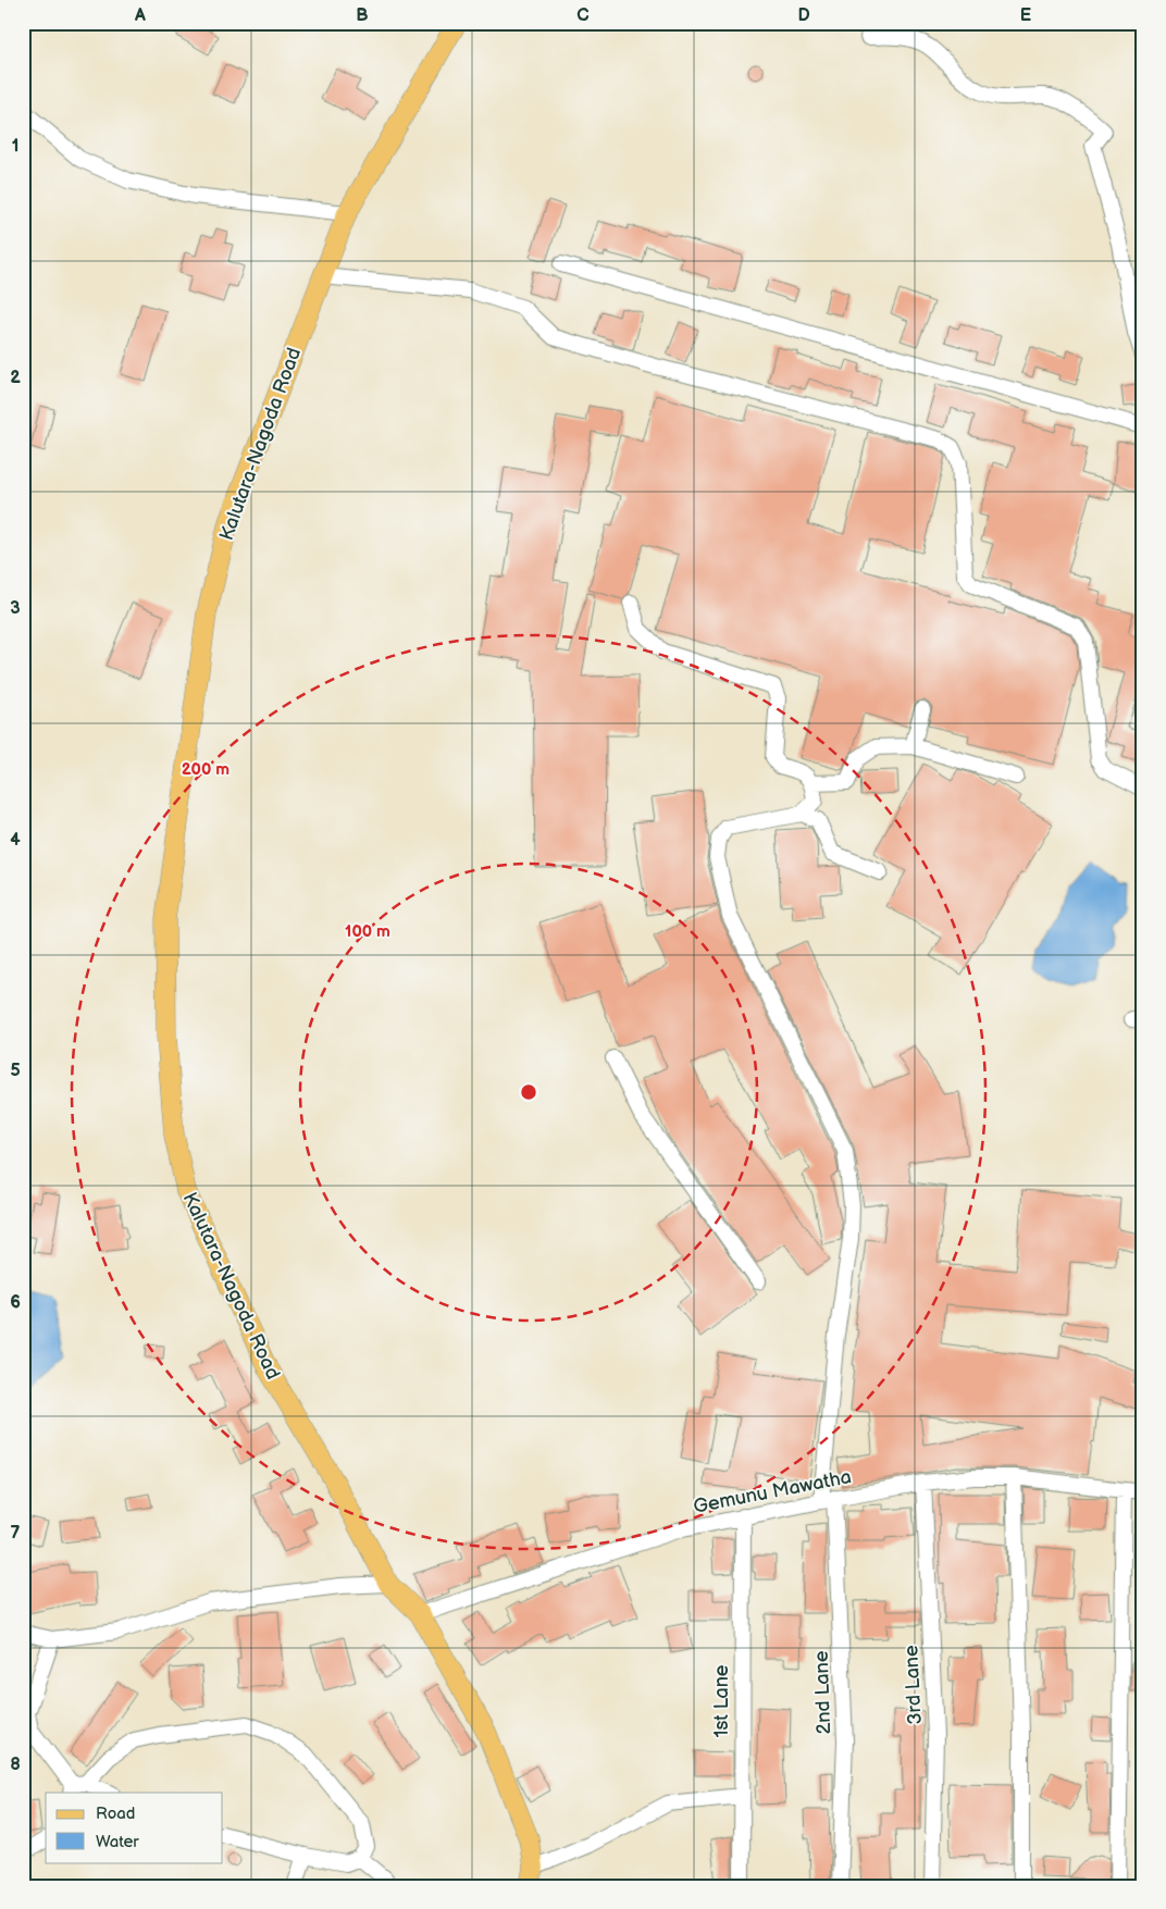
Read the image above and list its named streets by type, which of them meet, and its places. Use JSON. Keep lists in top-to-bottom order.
{
  "streets": {
    "main road": ["Kalutara-Nagoda Road"],
    "street": [
      "Gemunu Mawatha",
      "3rd Lane",
      "2nd Lane",
      "1st Lane"
    ]
  },
  "crossings": [
    ["Kalutara-Nagoda Road", "Gemunu Mawatha"],
    ["Gemunu Mawatha", "3rd Lane"],
    ["Gemunu Mawatha", "2nd Lane"],
    ["Gemunu Mawatha", "1st Lane"]
  ],
  "legend": ["Road", "Water"],
  "grid": {
    "columns": [
      "A",
      "B",
      "C",
      "D",
      "E"
    ],
    "rows": [
      "1",
      "2",
      "3",
      "4",
      "5",
      "6",
      "7",
      "8"
    ]
  },
  "rings": ["200 m", "100 m"]
}
